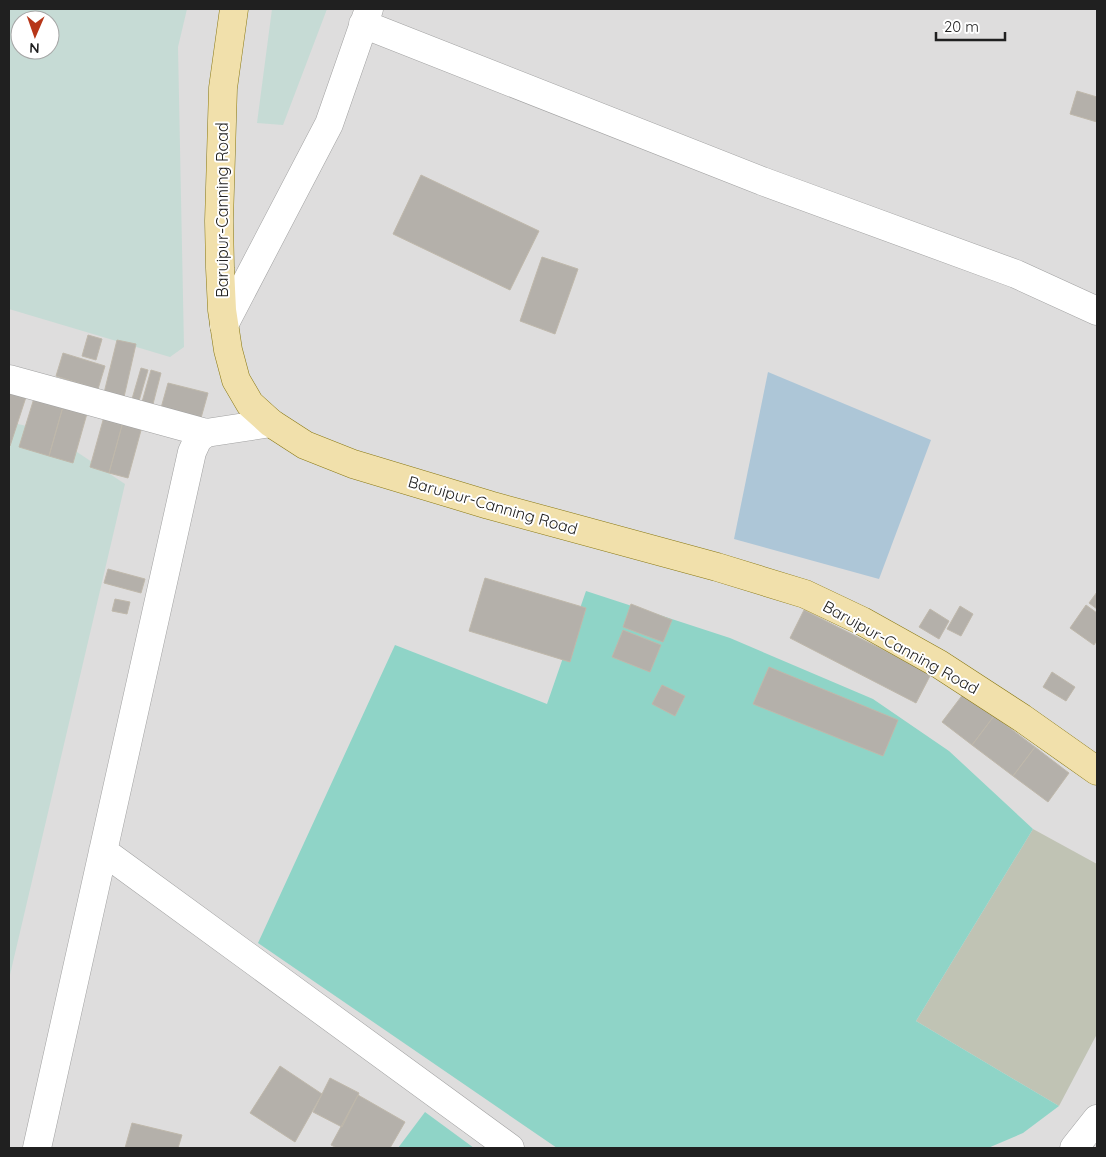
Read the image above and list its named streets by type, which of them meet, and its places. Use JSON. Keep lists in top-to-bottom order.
{
  "streets": {
    "main road": ["Baruipur-Canning Road"]
  },
  "scale_bar": "20 m",
  "north": "bottom"
}
